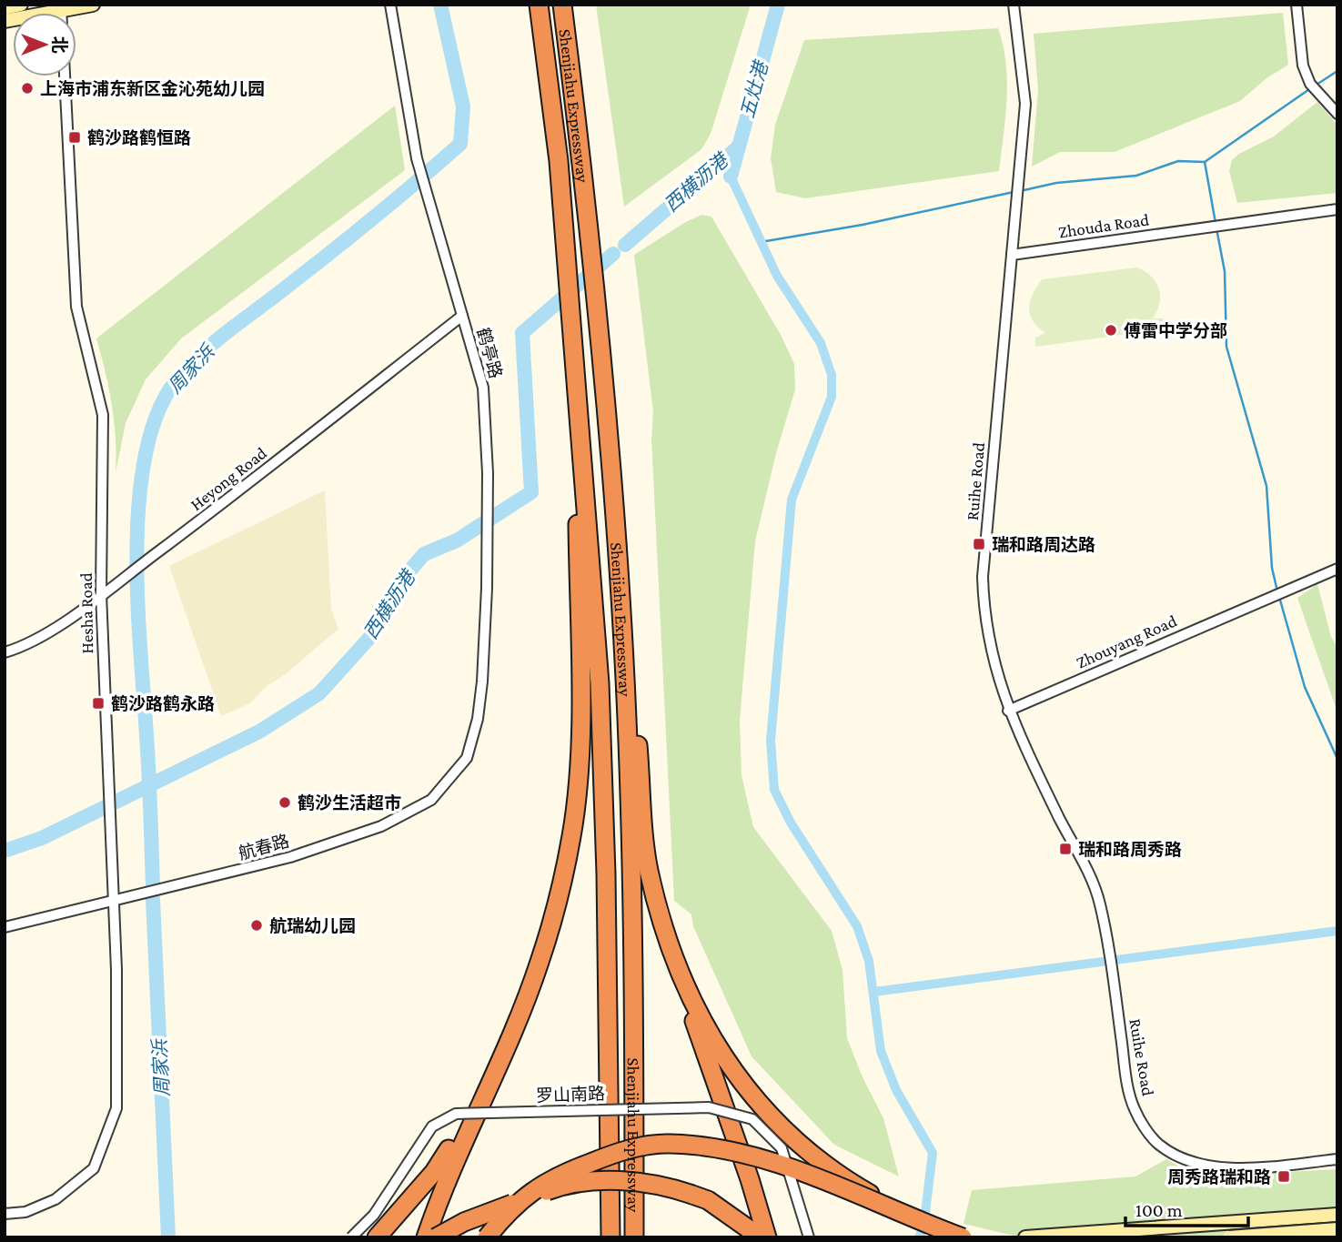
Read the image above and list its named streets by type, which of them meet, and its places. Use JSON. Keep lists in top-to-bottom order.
{
  "streets": {
    "highway": ["Shenjiahu Expressway"],
    "street": [
      "Zhouda Road",
      "鹤亭路",
      "Heyong Road",
      "Ruihe Road",
      "Hesha Road",
      "Zhouyang Road",
      "航春路",
      "罗山南路"
    ]
  },
  "crossings": [
    ["Zhouda Road", "Ruihe Road"],
    ["鹤亭路", "Heyong Road"],
    ["鹤亭路", "航春路"],
    ["Heyong Road", "Hesha Road"],
    ["Ruihe Road", "Zhouyang Road"],
    ["Hesha Road", "航春路"]
  ],
  "water": ["五灶港", "西横沥港", "周家浜"],
  "places": {
    "other": [
      "上海市浦东新区金沁苑幼儿园",
      "傅雷中学分部",
      "鹤沙生活超市",
      "航瑞幼儿园"
    ],
    "transit": [
      "鹤沙路鹤恒路",
      "瑞和路周达路",
      "鹤沙路鹤永路",
      "瑞和路周秀路",
      "周秀路瑞和路"
    ]
  },
  "scale_bar": "100 m",
  "north": "right"
}
